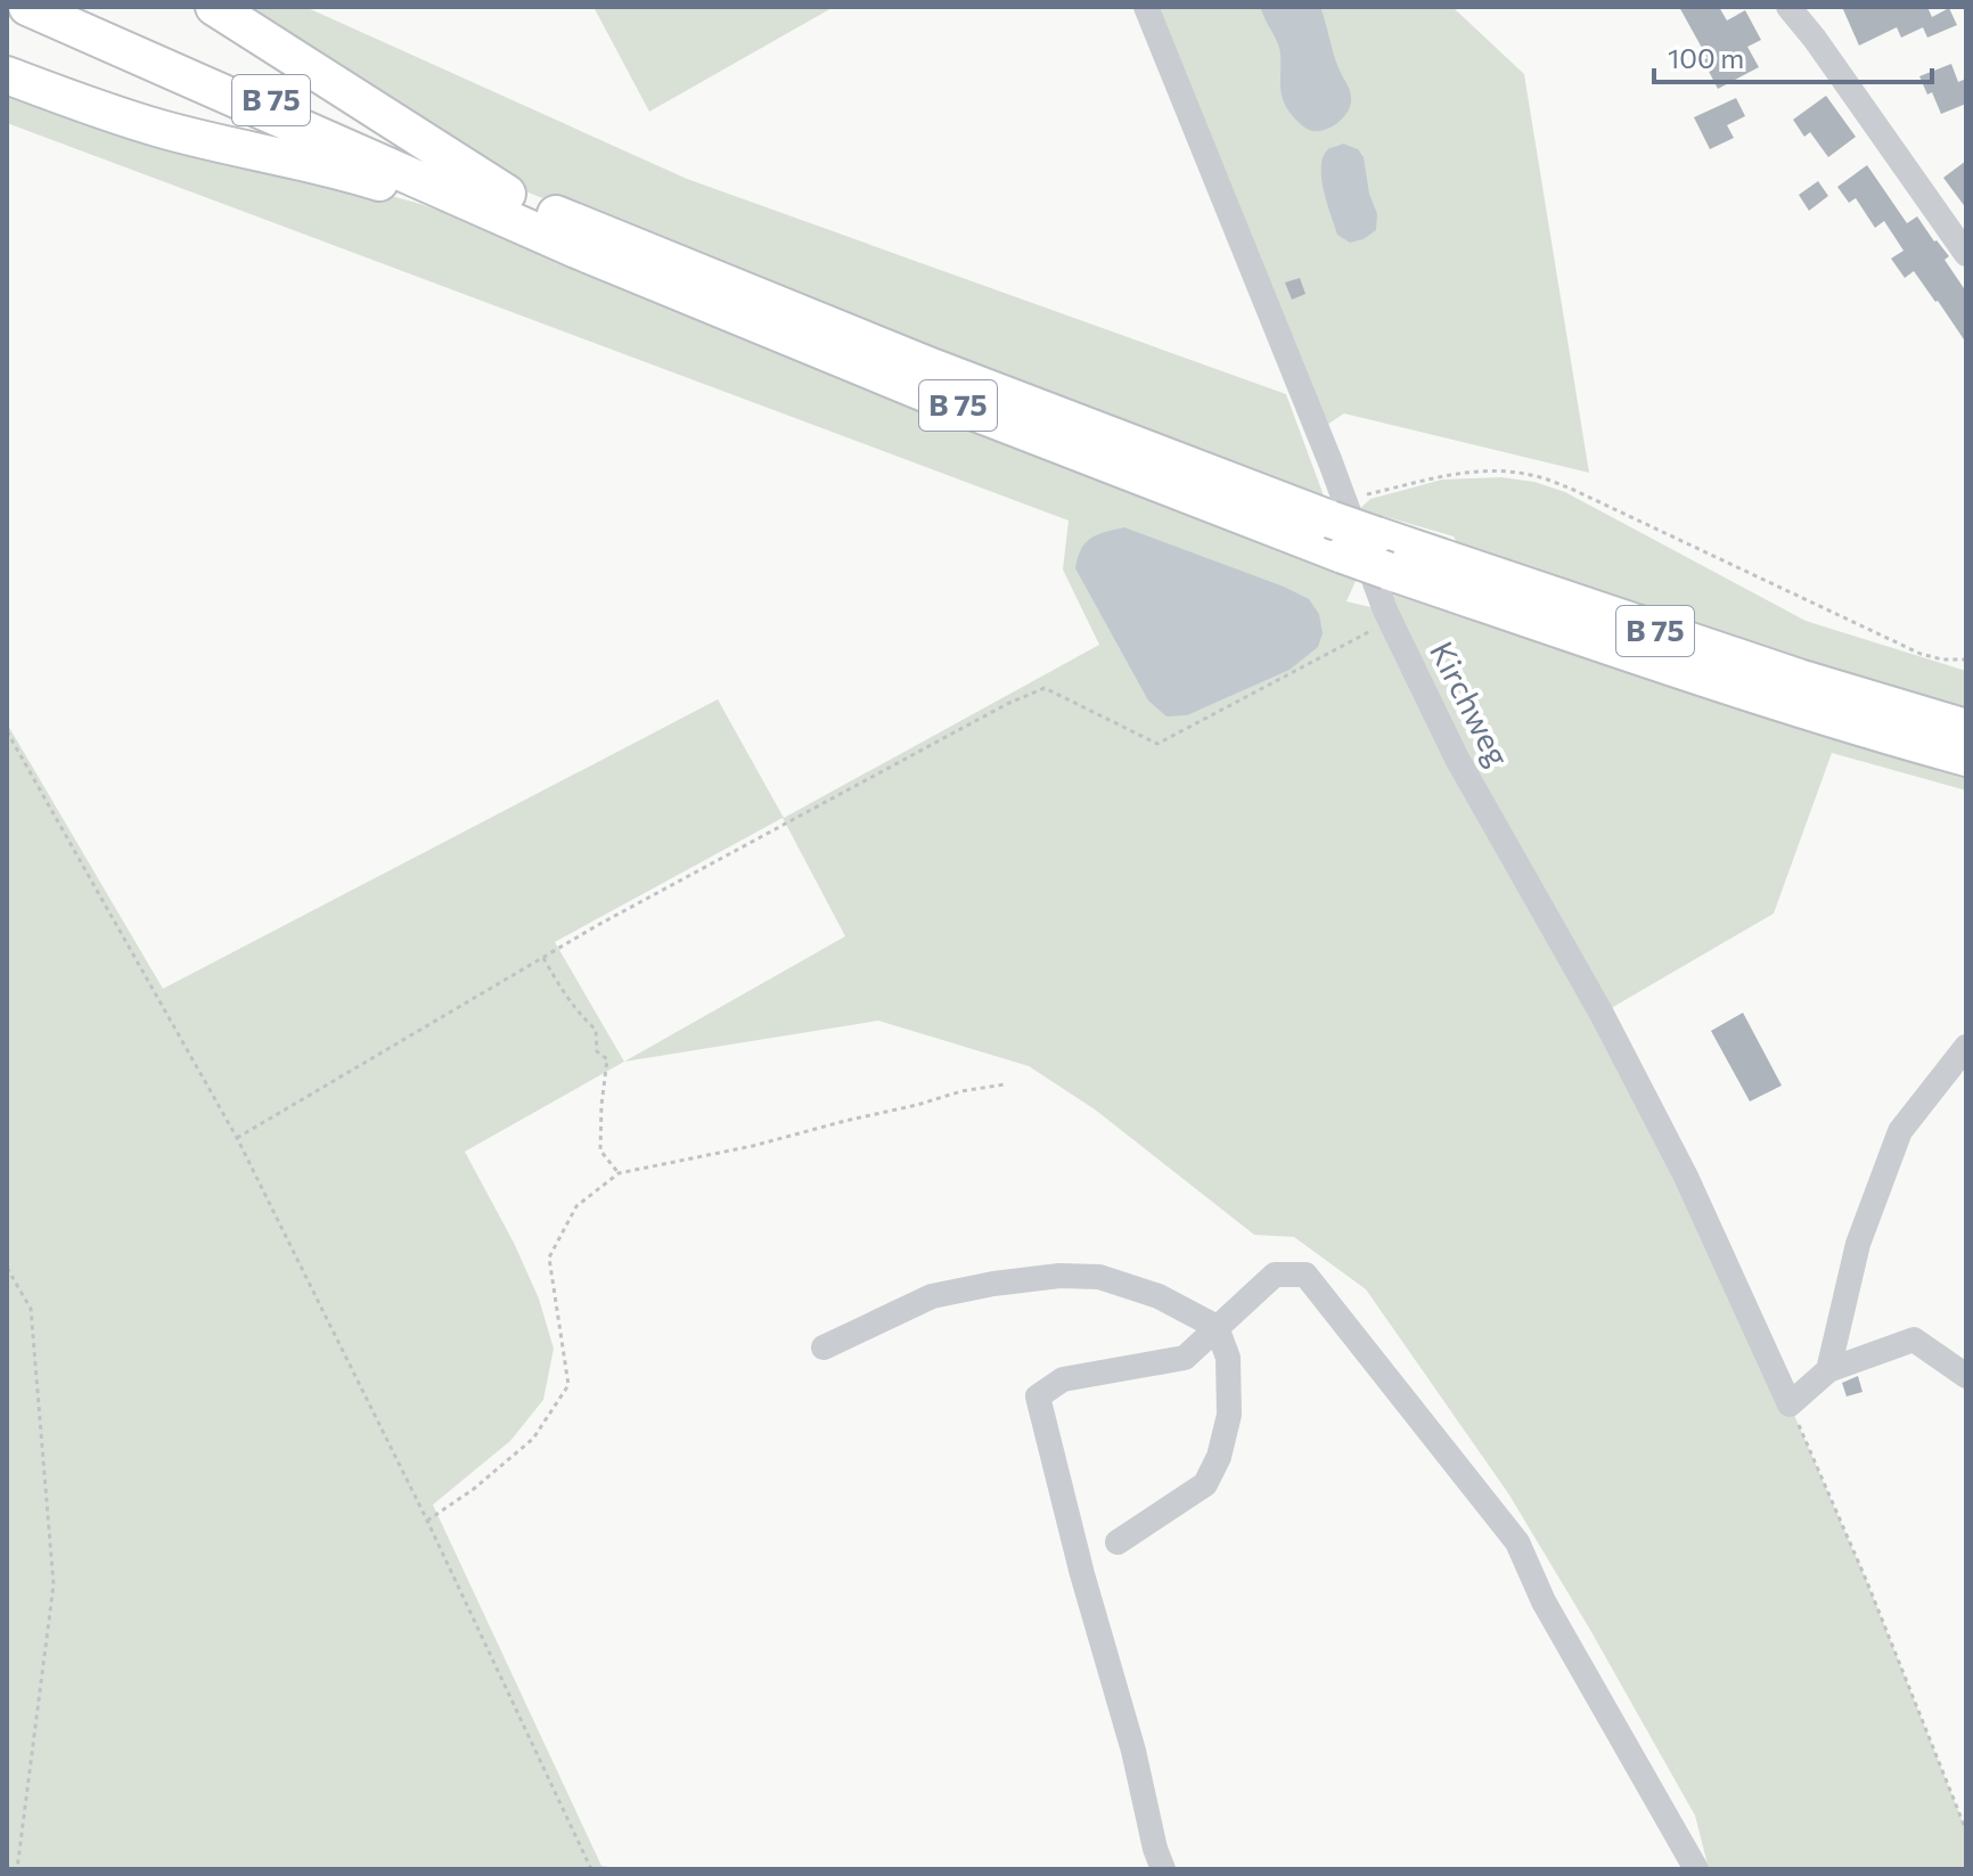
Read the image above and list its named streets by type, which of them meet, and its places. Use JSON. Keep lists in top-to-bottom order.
{
  "streets": {
    "highway": ["B 75"],
    "street": ["Kirchweg"]
  },
  "crossings": [
    ["B 75", "Kirchweg"]
  ],
  "scale_bar": "100 m"
}
